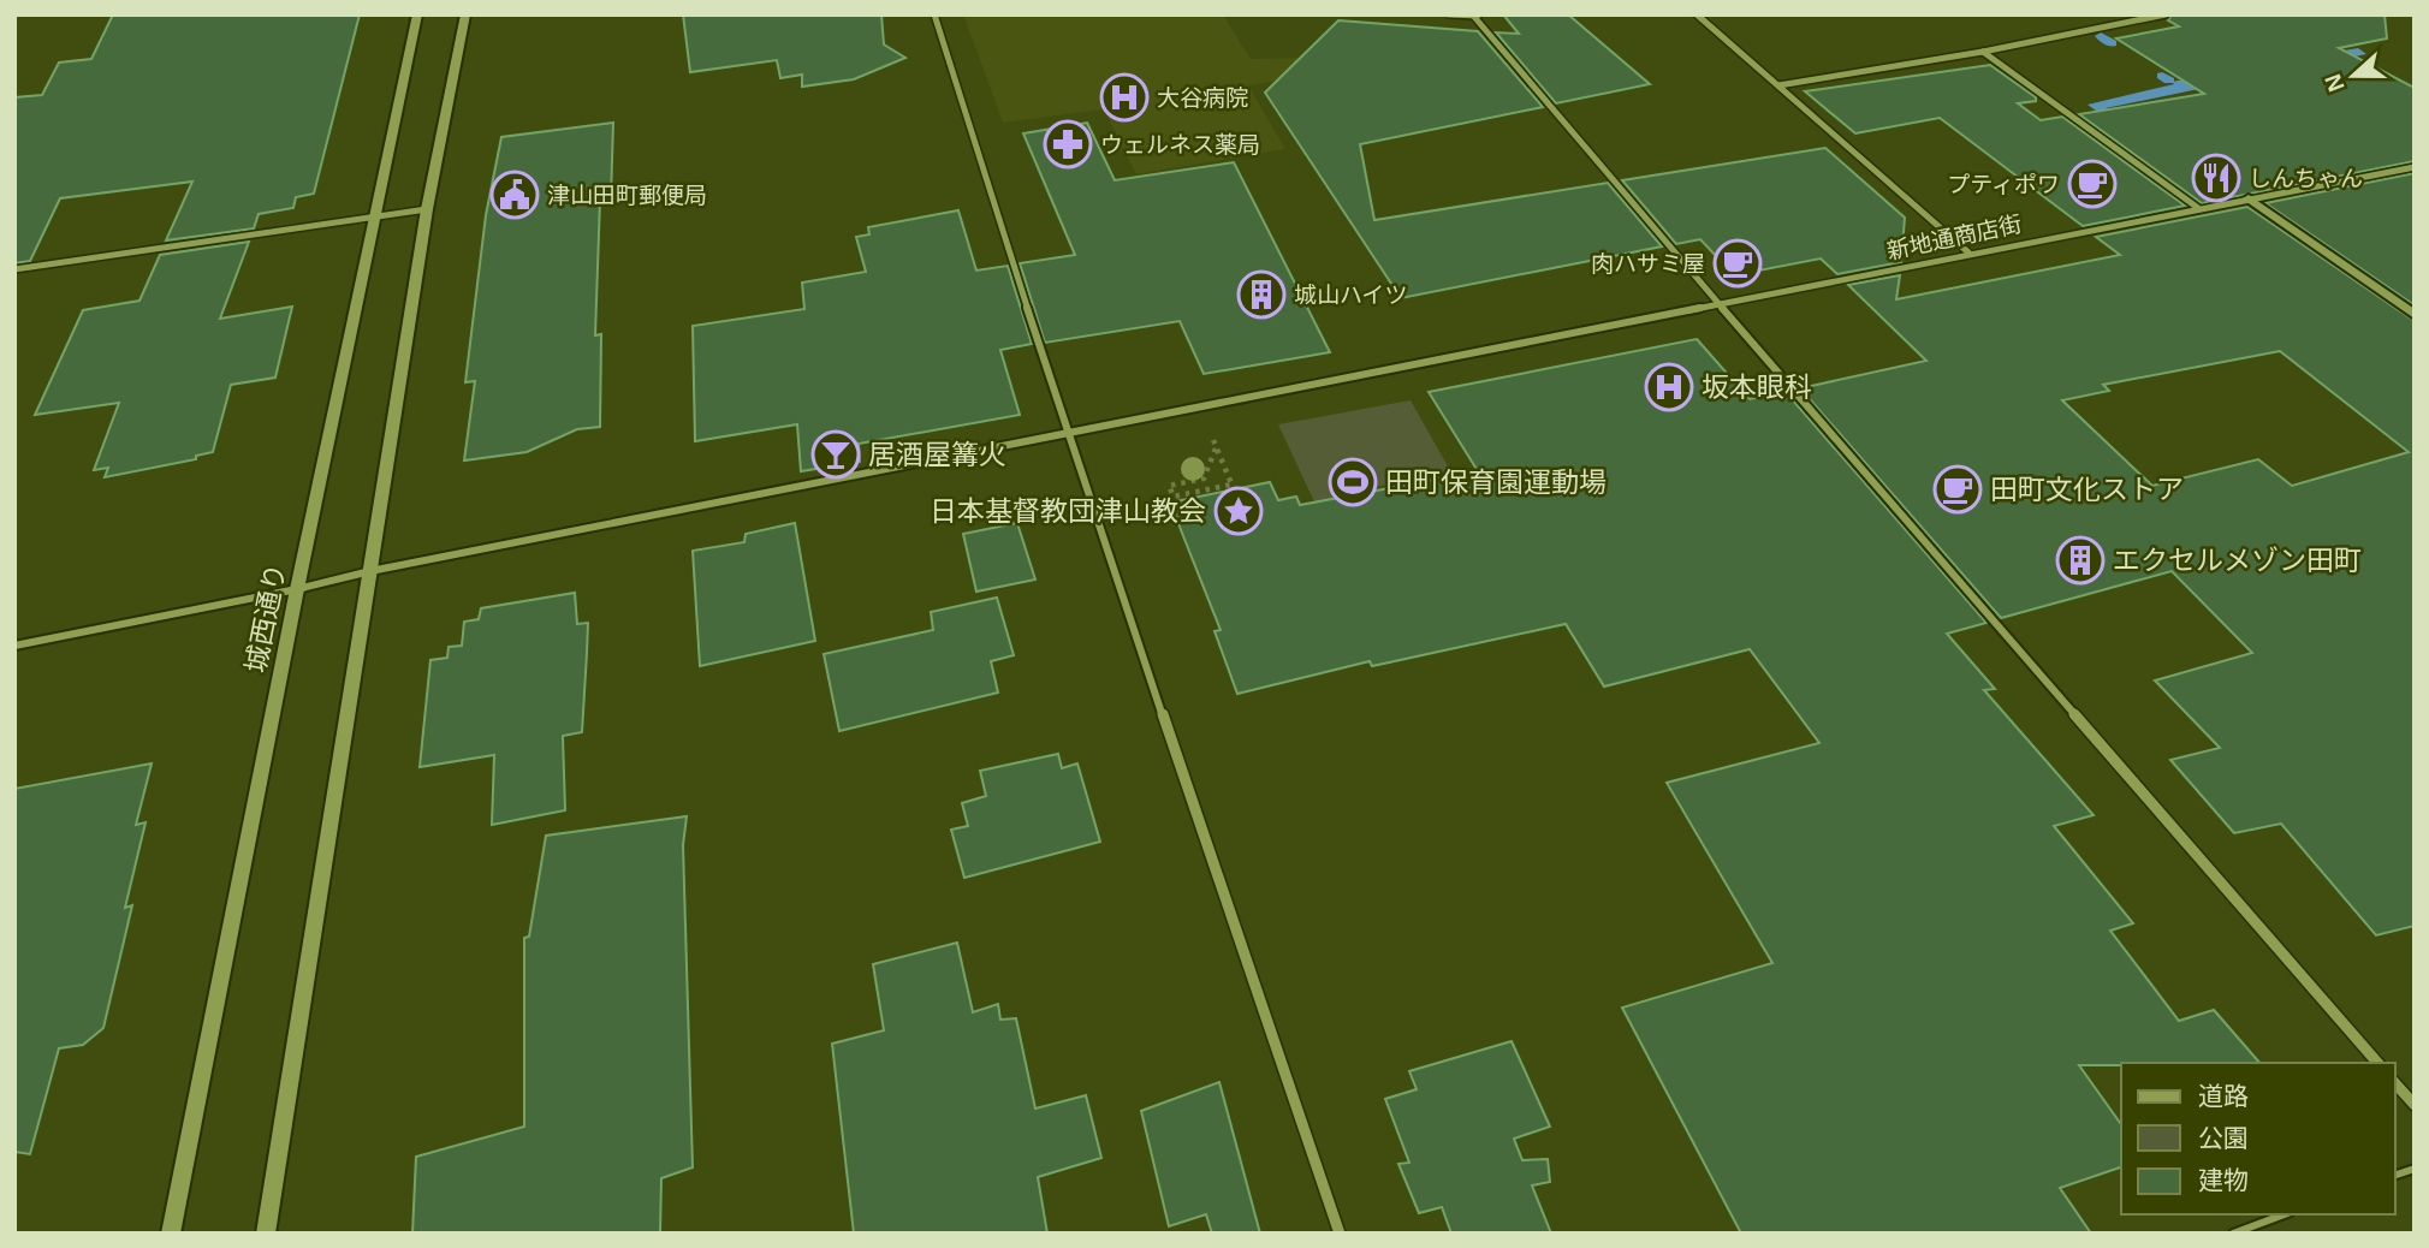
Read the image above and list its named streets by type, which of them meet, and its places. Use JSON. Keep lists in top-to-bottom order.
{
  "streets": {
    "street": ["新地通商店街", "城西通り"]
  },
  "crossings": [
    ["新地通商店街", "城西通り"]
  ],
  "places": {
    "hospital": ["大谷病院", "坂本眼科"],
    "pharmacy": ["ウェルネス薬局"],
    "restaurant": ["しんちゃん"],
    "cafe": ["プティポワ", "肉ハサミ屋", "田町文化ストア"],
    "public building": ["津山田町郵便局"],
    "building": ["城山ハイツ", "エクセルメゾン田町"],
    "bar": ["居酒屋篝火"],
    "sports": ["田町保育園運動場"],
    "place": ["日本基督教団津山教会"]
  },
  "legend": ["道路", "公園", "建物"],
  "north": "left"
}
